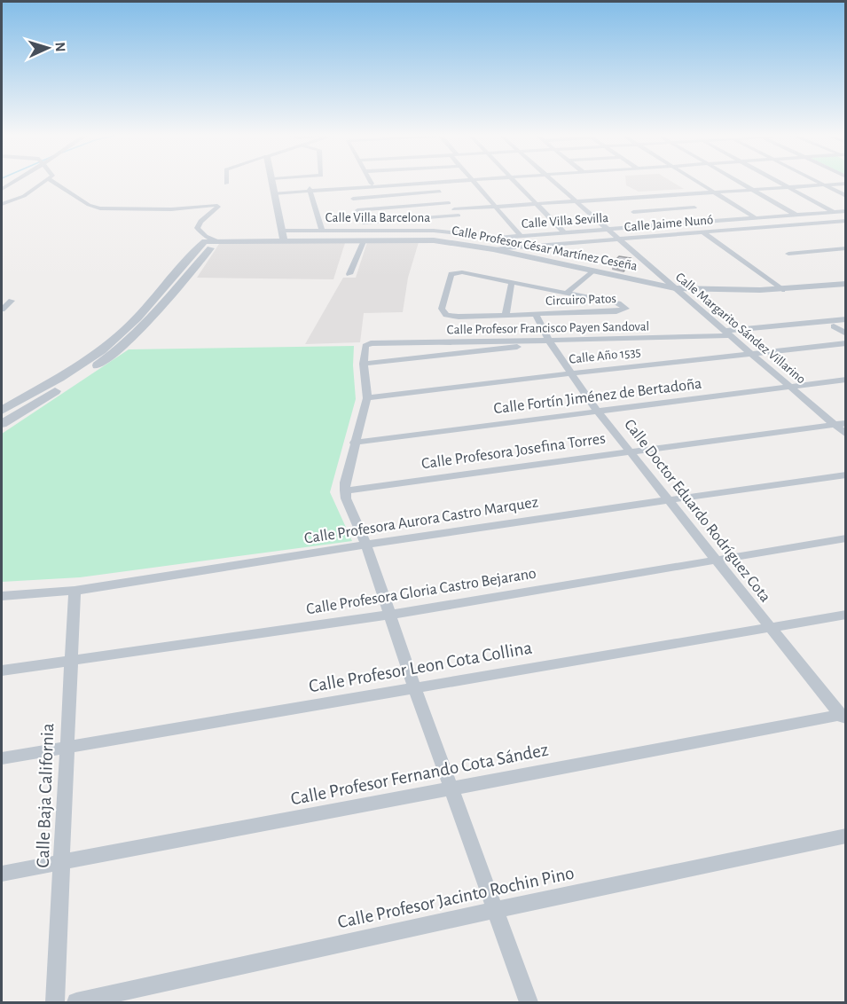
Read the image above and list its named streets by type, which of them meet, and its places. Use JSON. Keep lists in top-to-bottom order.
{
  "streets": {
    "street": [
      "Calle Villa Barcelona",
      "Calle Villa Sevilla",
      "Calle Jaime Nunó",
      "Calle Profesor César Martínez Ceseña",
      "Circuiro Patos",
      "Calle Profesor Francisco Payen Sandoval",
      "Calle Margarito Sández Villarino",
      "Calle Año 1535",
      "Calle Fortín Jiménez de Bertadoña",
      "Calle Profesora Josefina Torres",
      "Calle Doctor Eduardo Rodríguez Cota",
      "Calle Profesora Aurora Castro Marquez",
      "Calle Profesora Gloria Castro Bejarano",
      "Calle Profesor Leon Cota Collina",
      "Calle Profesor Fernando Cota Sández",
      "Calle Baja California",
      "Calle Profesor Jacinto Rochin Pino"
    ]
  },
  "crossings": [
    ["Calle Villa Barcelona", "Calle Villa Sevilla"],
    ["Calle Villa Barcelona", "Calle Profesor César Martínez Ceseña"],
    ["Calle Villa Sevilla", "Calle Margarito Sández Villarino"],
    ["Calle Jaime Nunó", "Calle Profesor César Martínez Ceseña"],
    ["Calle Jaime Nunó", "Calle Margarito Sández Villarino"],
    ["Calle Profesor César Martínez Ceseña", "Calle Margarito Sández Villarino"],
    ["Circuiro Patos", "Calle Doctor Eduardo Rodríguez Cota"],
    ["Calle Profesor Francisco Payen Sandoval", "Calle Margarito Sández Villarino"],
    ["Calle Profesor Francisco Payen Sandoval", "Calle Doctor Eduardo Rodríguez Cota"],
    ["Calle Margarito Sández Villarino", "Calle Año 1535"],
    ["Calle Margarito Sández Villarino", "Calle Fortín Jiménez de Bertadoña"],
    ["Calle Margarito Sández Villarino", "Calle Profesora Josefina Torres"],
    ["Calle Año 1535", "Calle Doctor Eduardo Rodríguez Cota"],
    ["Calle Fortín Jiménez de Bertadoña", "Calle Doctor Eduardo Rodríguez Cota"],
    ["Calle Profesora Josefina Torres", "Calle Doctor Eduardo Rodríguez Cota"],
    ["Calle Doctor Eduardo Rodríguez Cota", "Calle Profesora Aurora Castro Marquez"],
    ["Calle Doctor Eduardo Rodríguez Cota", "Calle Profesora Gloria Castro Bejarano"],
    ["Calle Doctor Eduardo Rodríguez Cota", "Calle Profesor Leon Cota Collina"],
    ["Calle Doctor Eduardo Rodríguez Cota", "Calle Profesor Fernando Cota Sández"],
    ["Calle Profesora Aurora Castro Marquez", "Calle Baja California"],
    ["Calle Profesora Gloria Castro Bejarano", "Calle Baja California"],
    ["Calle Profesor Leon Cota Collina", "Calle Baja California"],
    ["Calle Profesor Fernando Cota Sández", "Calle Baja California"]
  ],
  "north": "right"
}
